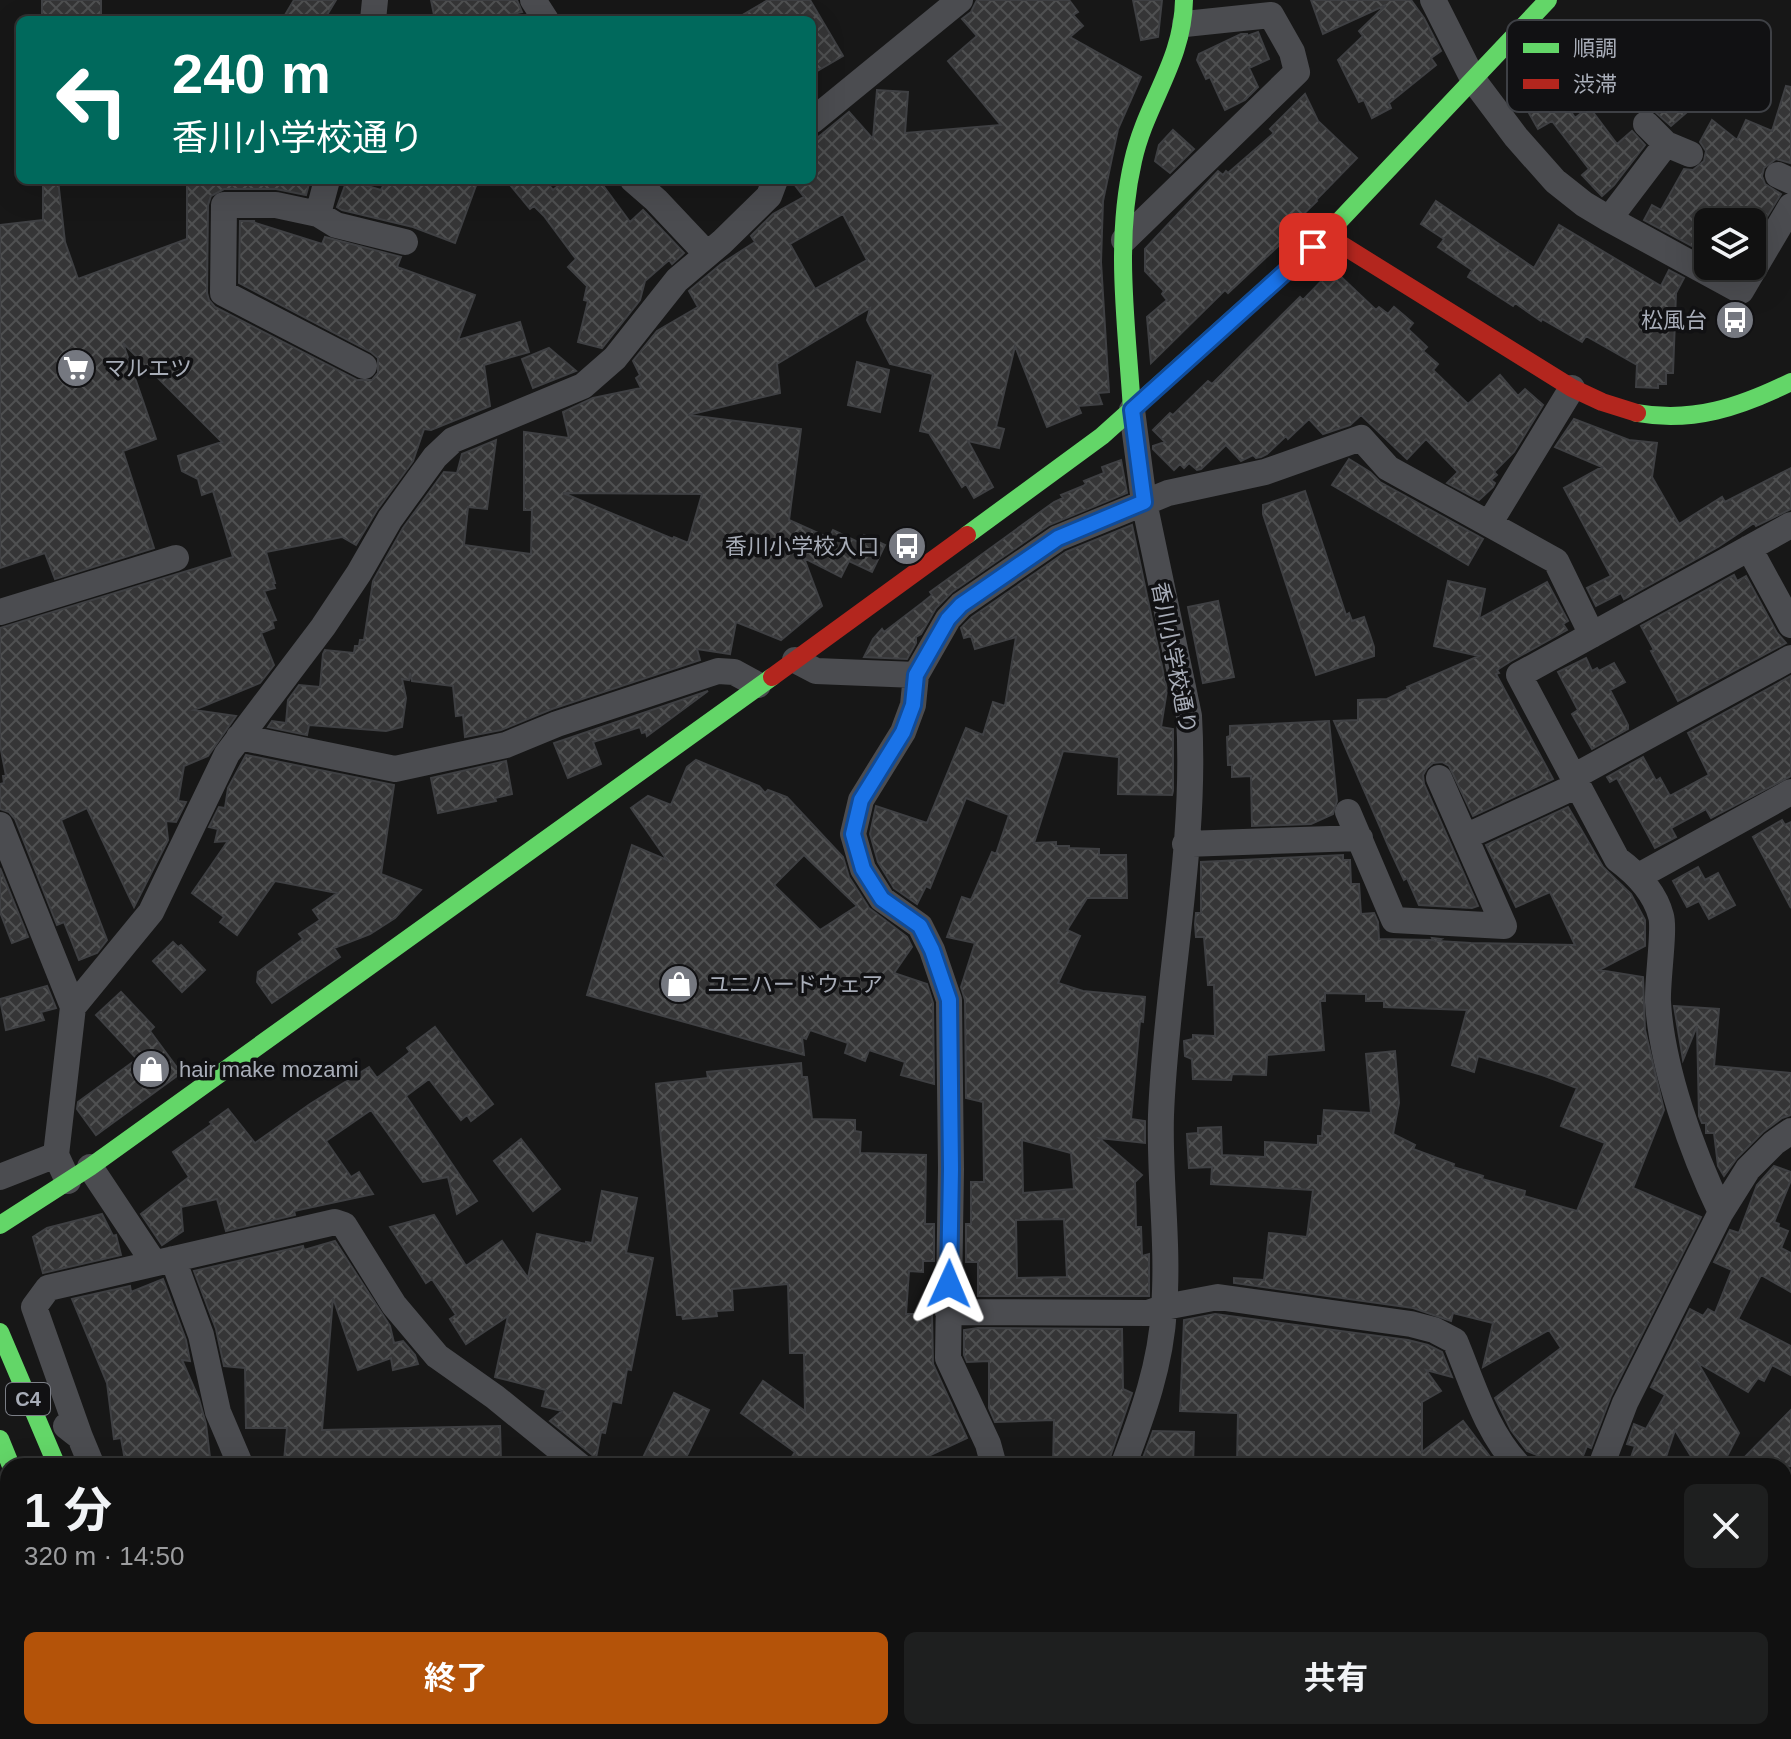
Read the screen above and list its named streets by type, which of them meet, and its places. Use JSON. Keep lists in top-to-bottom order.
{
  "streets": {
    "main road": ["香川小学校通り", "C4"]
  },
  "places": {
    "bus stop": ["松風台", "香川小学校入口"],
    "supermarket": ["マルエツ"],
    "shop": ["ユニハードウェア", "hair make mozami"]
  },
  "legend": ["順調", "渋滞"],
  "page": {
    "turn": ["240 m", "香川小学校通り"],
    "heading": ["1 分", "320 m · 14:50"],
    "buttons": ["終了", "共有"]
  }
}
